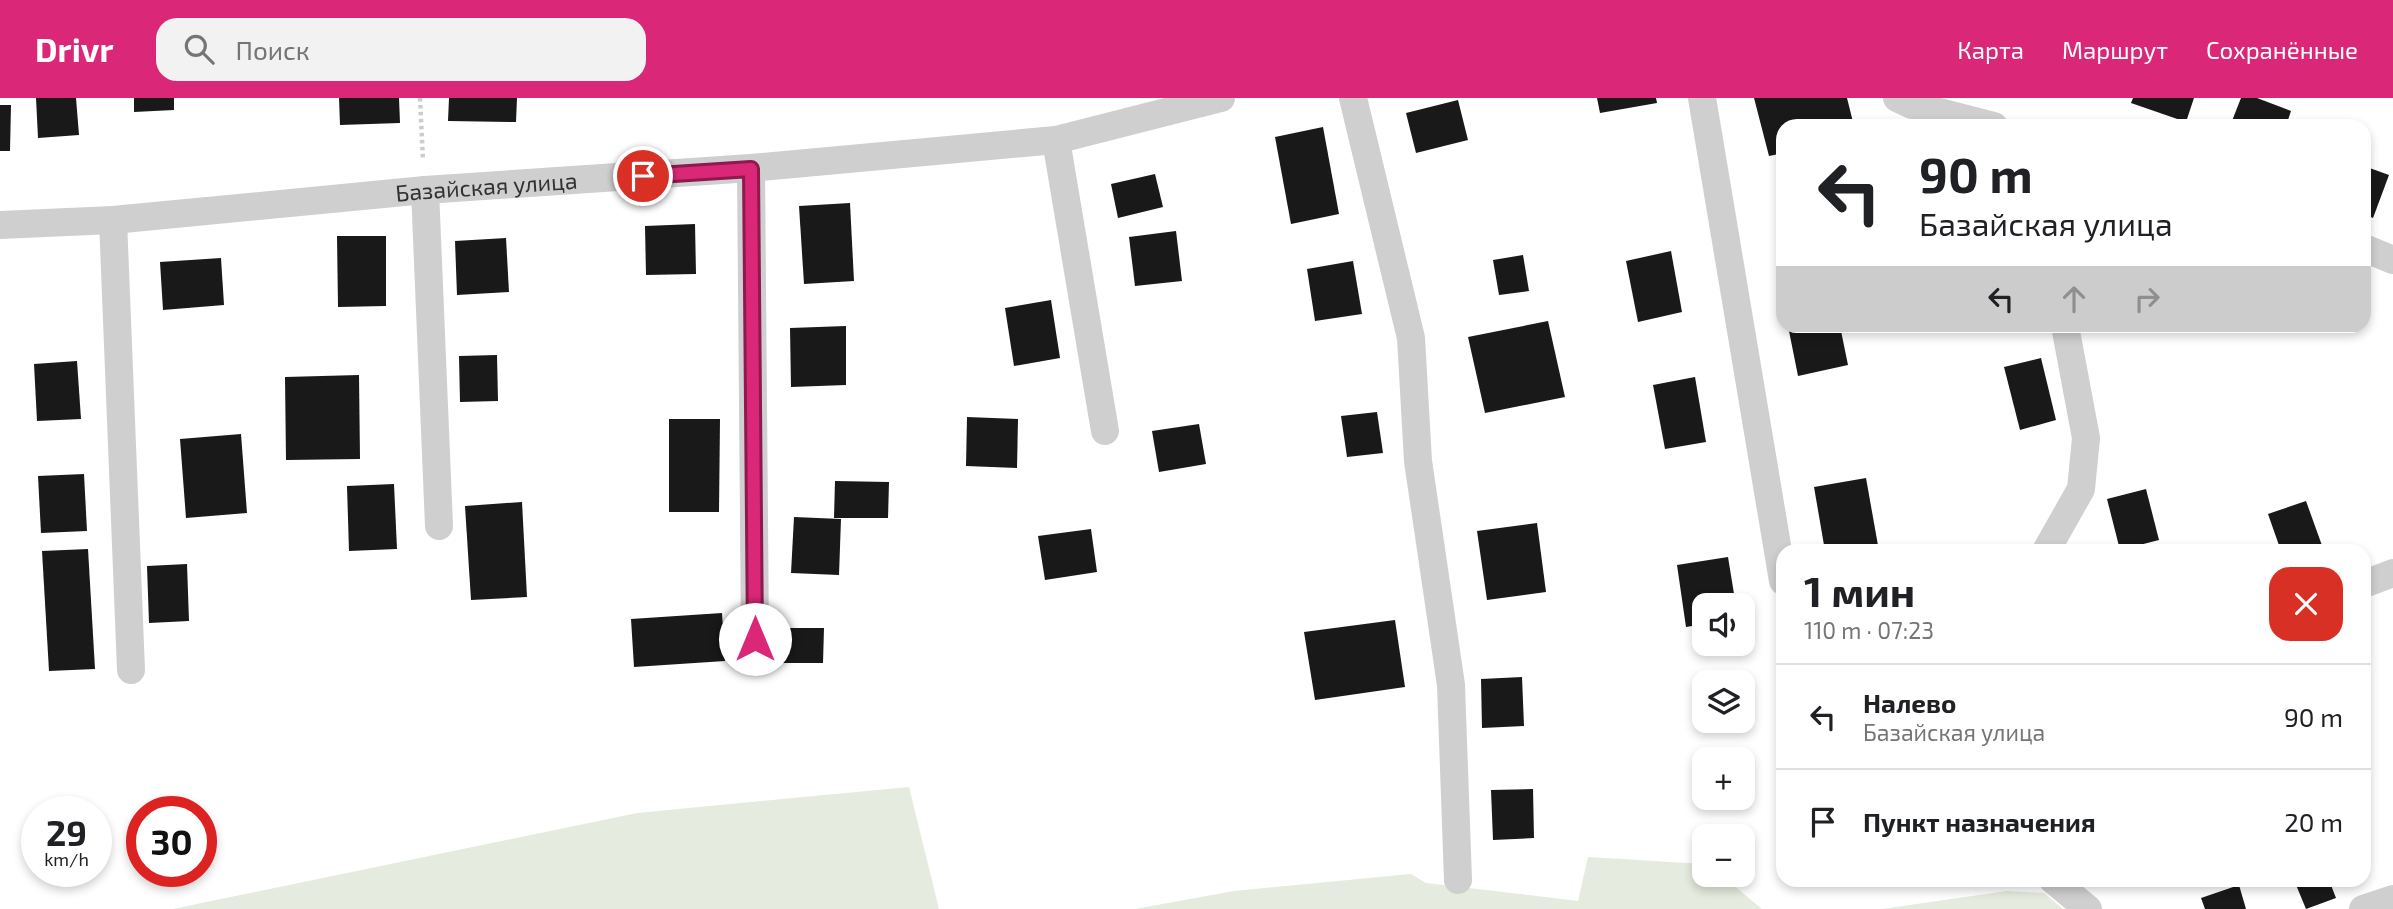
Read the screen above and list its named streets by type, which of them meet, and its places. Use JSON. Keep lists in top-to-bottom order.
{
  "streets": {
    "street": ["Базайская улица"]
  },
  "page": {
    "header": "Drivr",
    "search": "Поиск",
    "nav": ["Карта", "Маршрут", "Сохранённые"],
    "turn": ["90 m", "Базайская улица"],
    "heading": ["1 мин", "110 m · 07:23"],
    "map_buttons": ["+", "−"],
    "list": [
      {
        "name": "Налево",
        "note": "Базайская улица",
        "value": "90 m"
      },
      {
        "name": "Пункт назначения",
        "value": "20 m"
      }
    ],
    "speed": "29 km/h",
    "limit": "30"
  }
}
